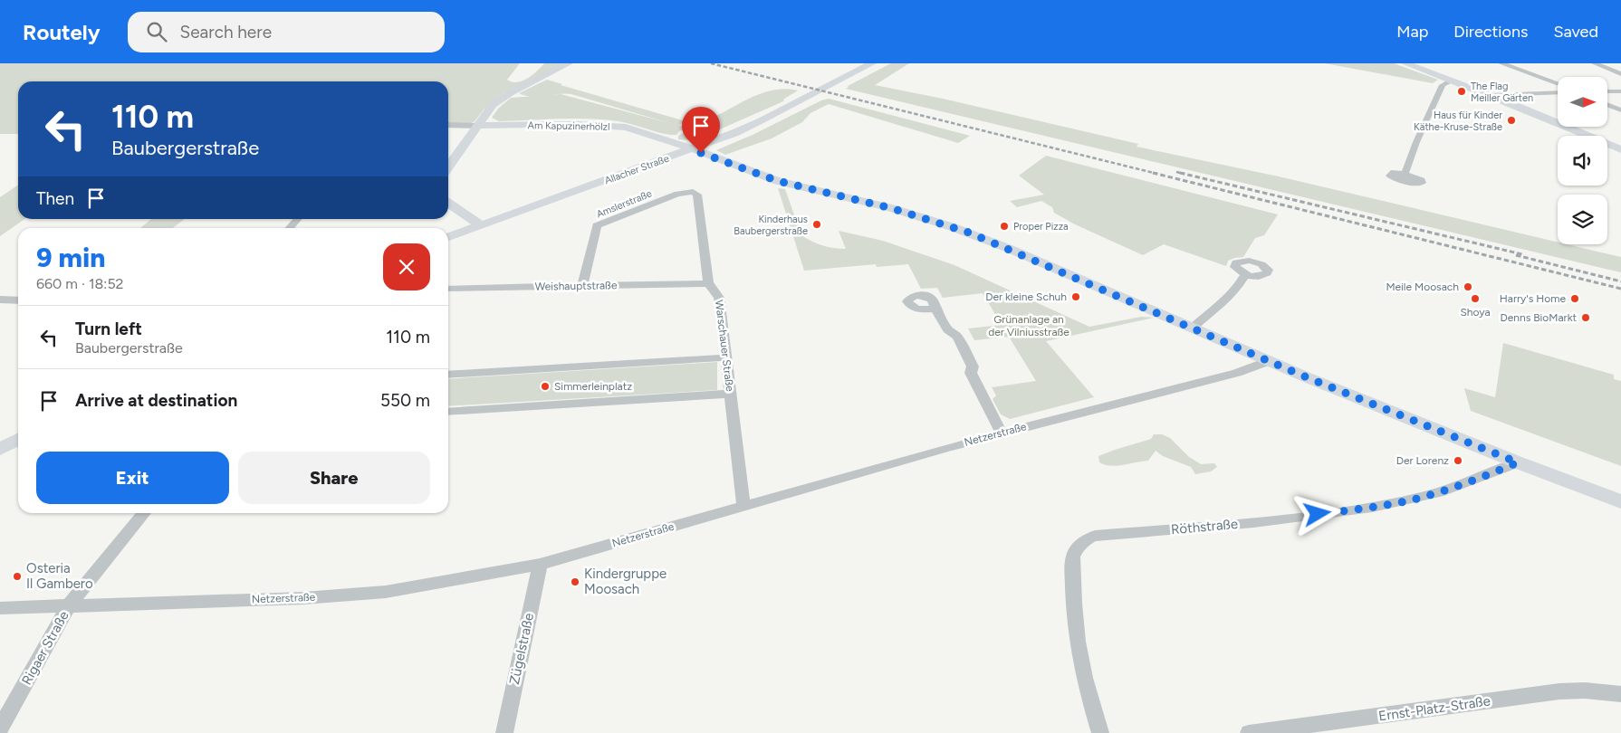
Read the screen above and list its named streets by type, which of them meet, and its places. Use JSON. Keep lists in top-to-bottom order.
{
  "streets": {
    "street": [
      "Am Kapuzinerhölzl",
      "Allacher Straße",
      "Amslerstraße",
      "Weishauptstraße",
      "Warschauer Straße",
      "Netzerstraße",
      "Röthstraße",
      "Rigaer Straße",
      "Zügelstraße",
      "Ernst-Platz-Straße"
    ]
  },
  "crossings": [
    ["Am Kapuzinerhölzl", "Allacher Straße"],
    ["Amslerstraße", "Weishauptstraße"],
    ["Amslerstraße", "Warschauer Straße"],
    ["Weishauptstraße", "Warschauer Straße"],
    ["Warschauer Straße", "Netzerstraße"],
    ["Netzerstraße", "Rigaer Straße"],
    ["Netzerstraße", "Zügelstraße"]
  ],
  "parks": ["Grünanlage an der Vilniusstraße"],
  "places": [
    "The Flag Meiller Gärten",
    "Haus für Kinder Käthe-Kruse-Straße",
    "Kinderhaus Baubergerstraße",
    "Proper Pizza",
    "Meile Moosach",
    "Der kleine Schuh",
    "Shoya",
    "Harry's Home",
    "Denns BioMarkt",
    "Simmerleinplatz",
    "Der Lorenz",
    "Osteria Il Gambero",
    "Kindergruppe Moosach"
  ],
  "north": "right",
  "page": {
    "header": "Routely",
    "search": "Search here",
    "nav": ["Map", "Directions", "Saved"],
    "turn": ["110 m", "Baubergerstraße"],
    "then": "Then",
    "heading": ["9 min", "660 m · 18:52"],
    "list": [
      {
        "name": "Turn left",
        "note": "Baubergerstraße",
        "value": "110 m"
      },
      {
        "name": "Arrive at destination",
        "value": "550 m"
      }
    ],
    "buttons": ["Exit", "Share"]
  }
}
